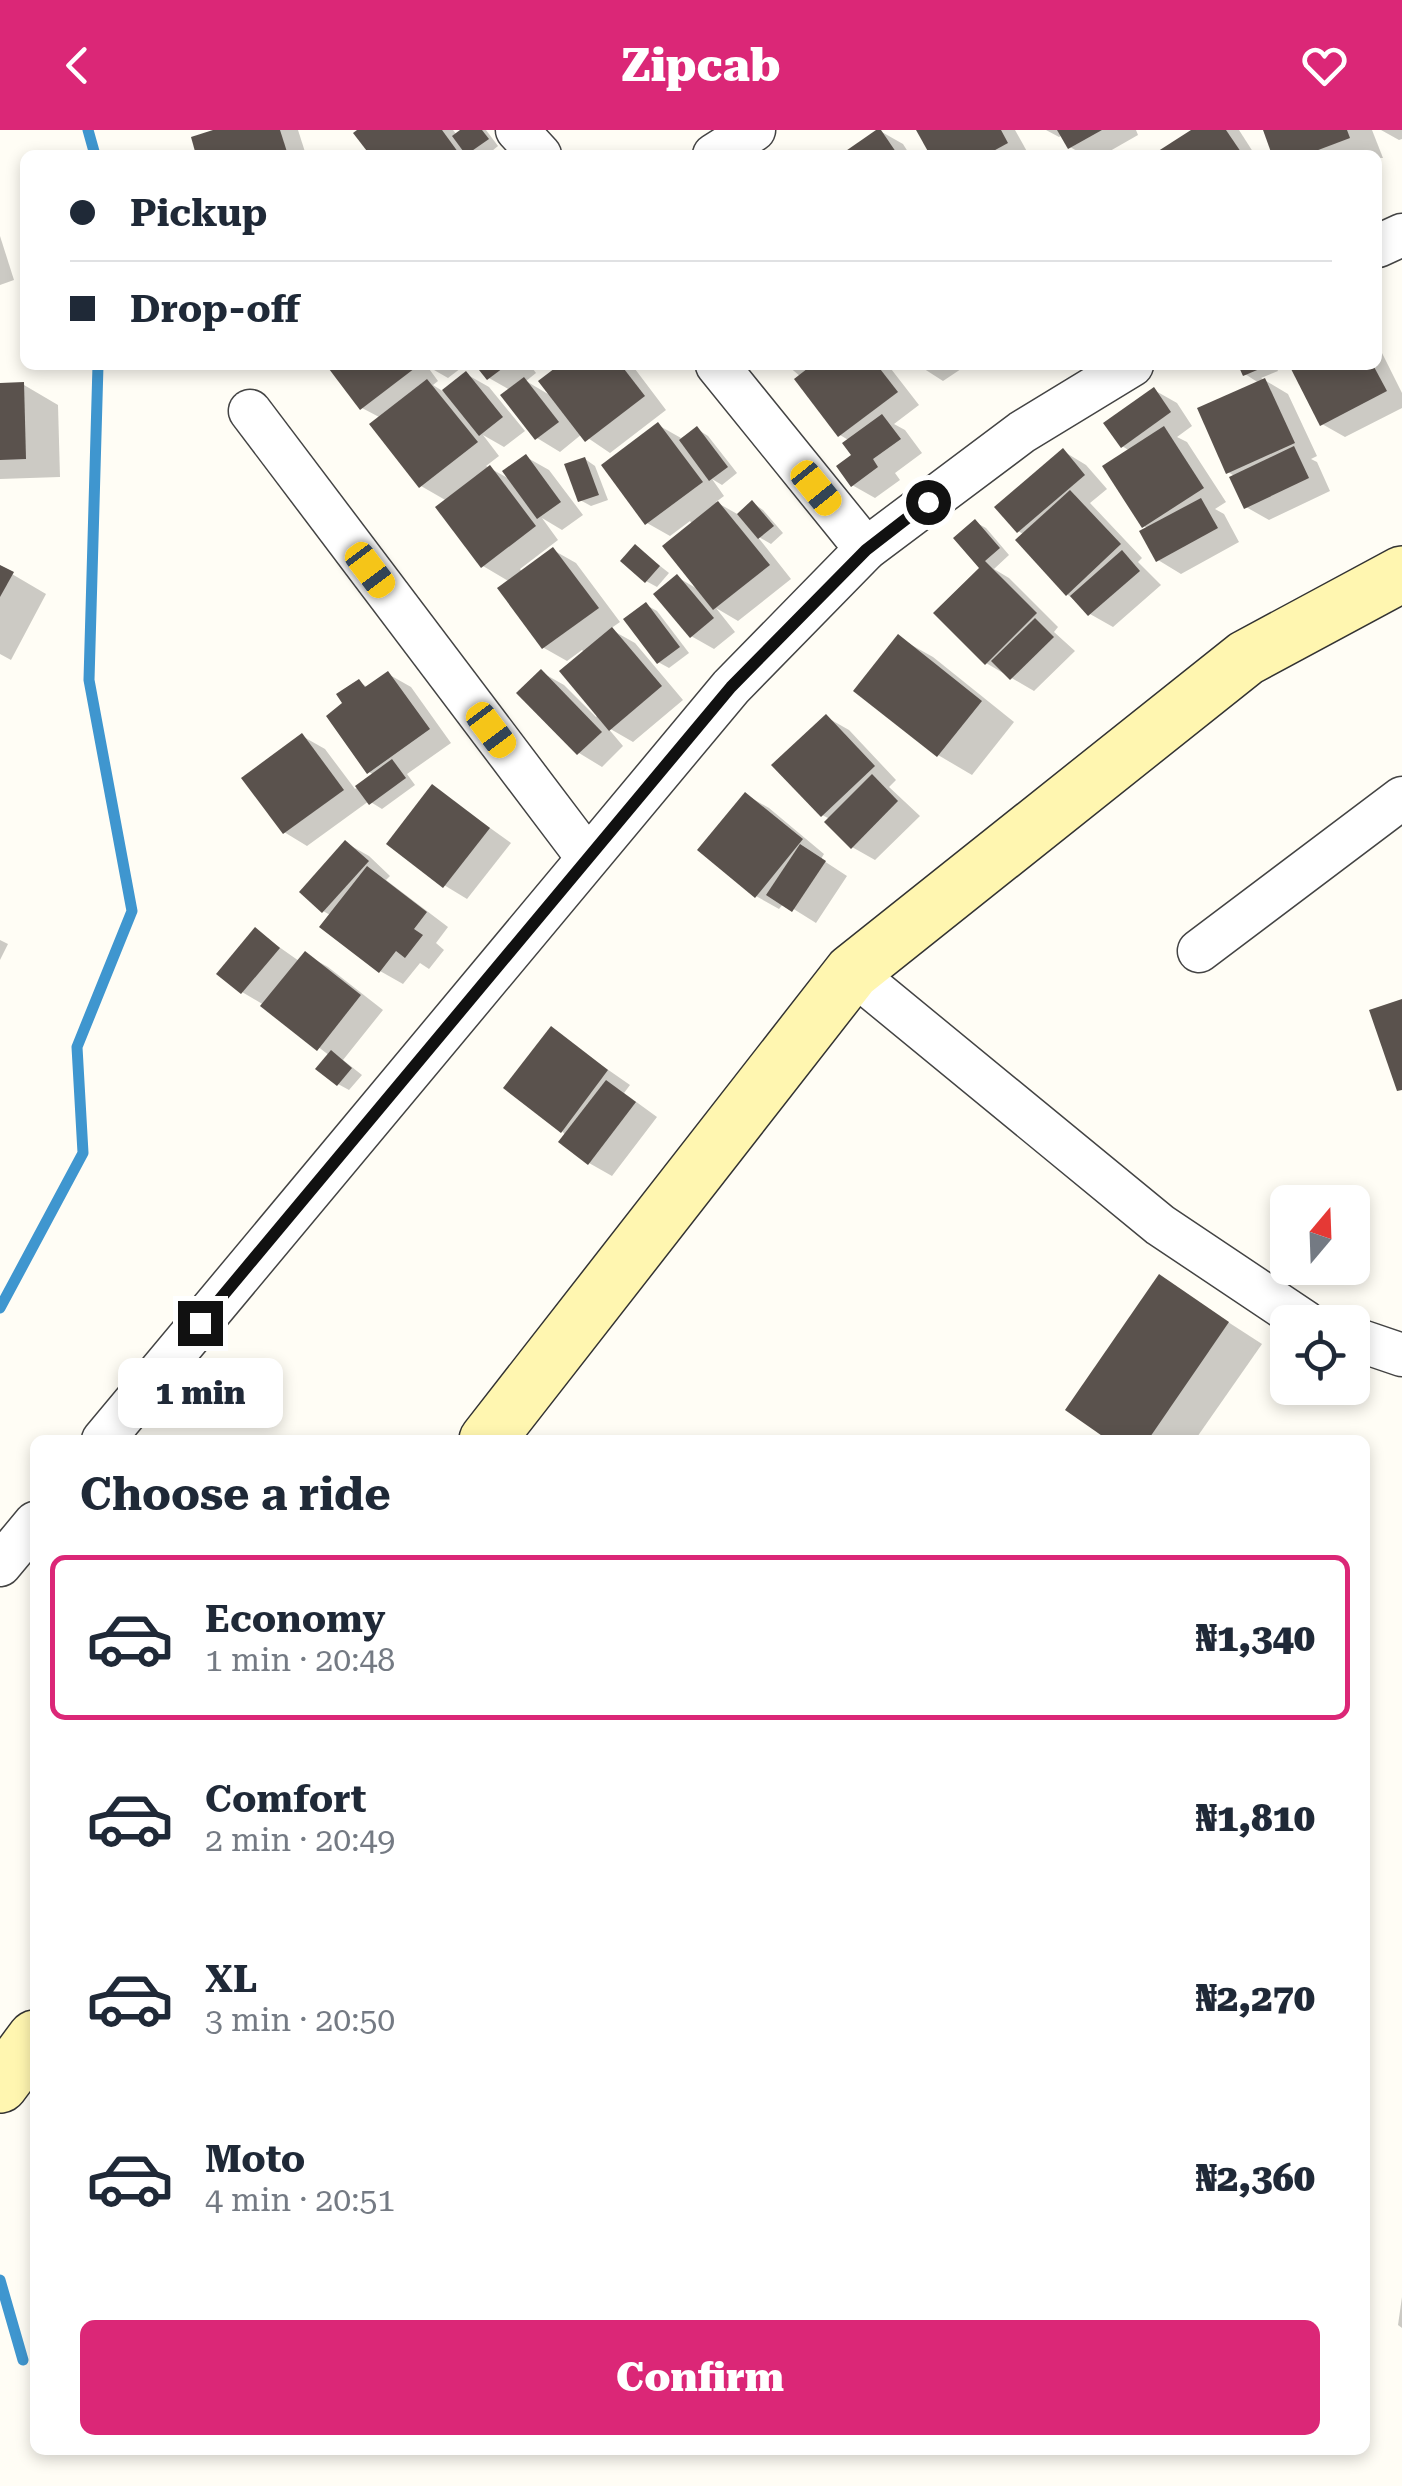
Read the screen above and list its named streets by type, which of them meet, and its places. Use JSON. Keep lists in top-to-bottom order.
{
  "north": "top",
  "page": {
    "header": "Zipcab",
    "banner": ["Pickup", "Drop-off"],
    "bubble": "1 min",
    "heading": "Choose a ride",
    "list": [
      {
        "name": "Economy",
        "note": "1 min · 20:48",
        "value": "₦1,340"
      },
      {
        "name": "Comfort",
        "note": "2 min · 20:49",
        "value": "₦1,810"
      },
      {
        "name": "XL",
        "note": "3 min · 20:50",
        "value": "₦2,270"
      },
      {
        "name": "Moto",
        "note": "4 min · 20:51",
        "value": "₦2,360"
      }
    ],
    "buttons": "Confirm"
  }
}
